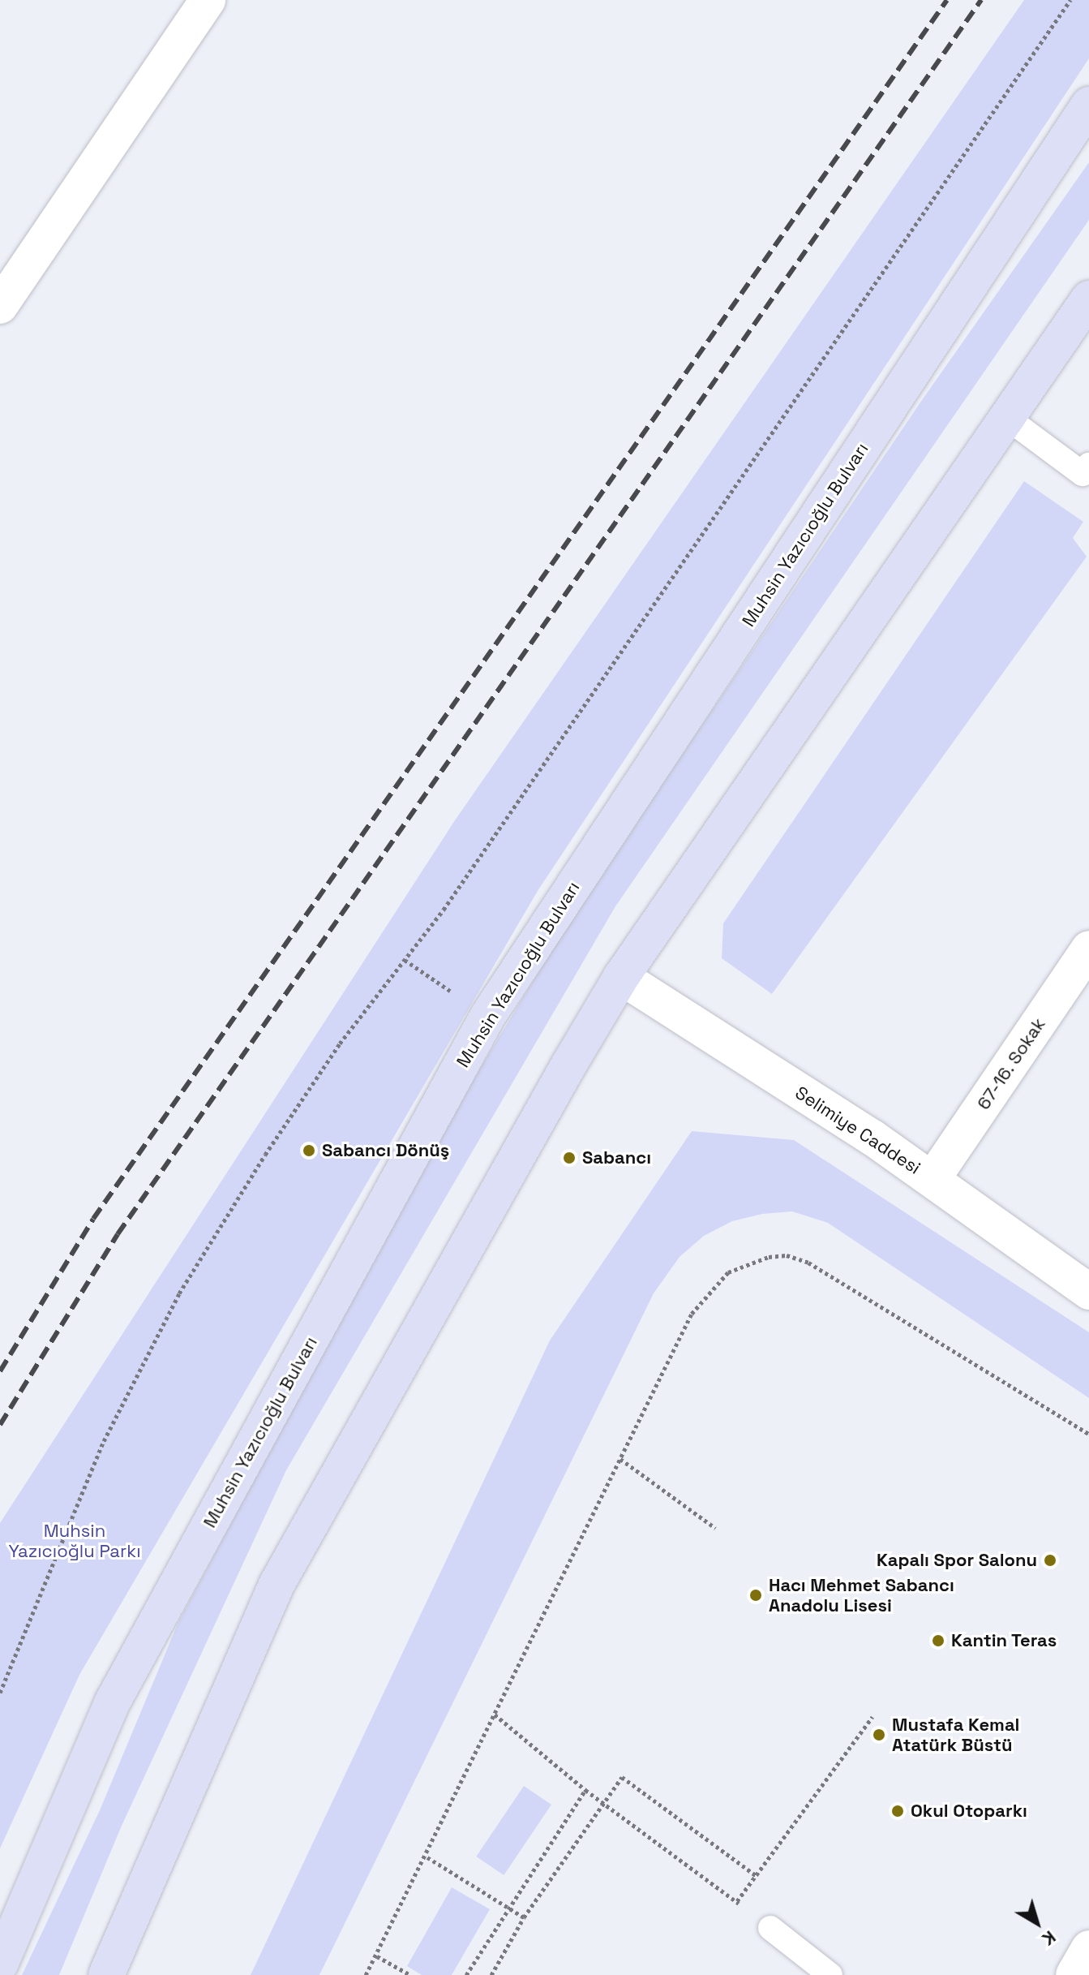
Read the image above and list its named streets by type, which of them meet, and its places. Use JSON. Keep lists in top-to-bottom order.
{
  "streets": {
    "main road": ["Muhsin Yazıcıoğlu Bulvarı"],
    "street": ["67-16. Sokak", "Selimiye Caddesi"]
  },
  "crossings": [
    ["67-16. Sokak", "Selimiye Caddesi"]
  ],
  "parks": ["Muhsin Yazıcıoğlu Parkı"],
  "places": [
    "Sabancı Dönüş",
    "Sabancı",
    "Kapalı Spor Salonu",
    "Hacı Mehmet Sabancı Anadolu Lisesi",
    "Kantin Teras",
    "Mustafa Kemal Atatürk Büstü",
    "Okul Otoparkı"
  ],
  "north": "bottom right"
}
